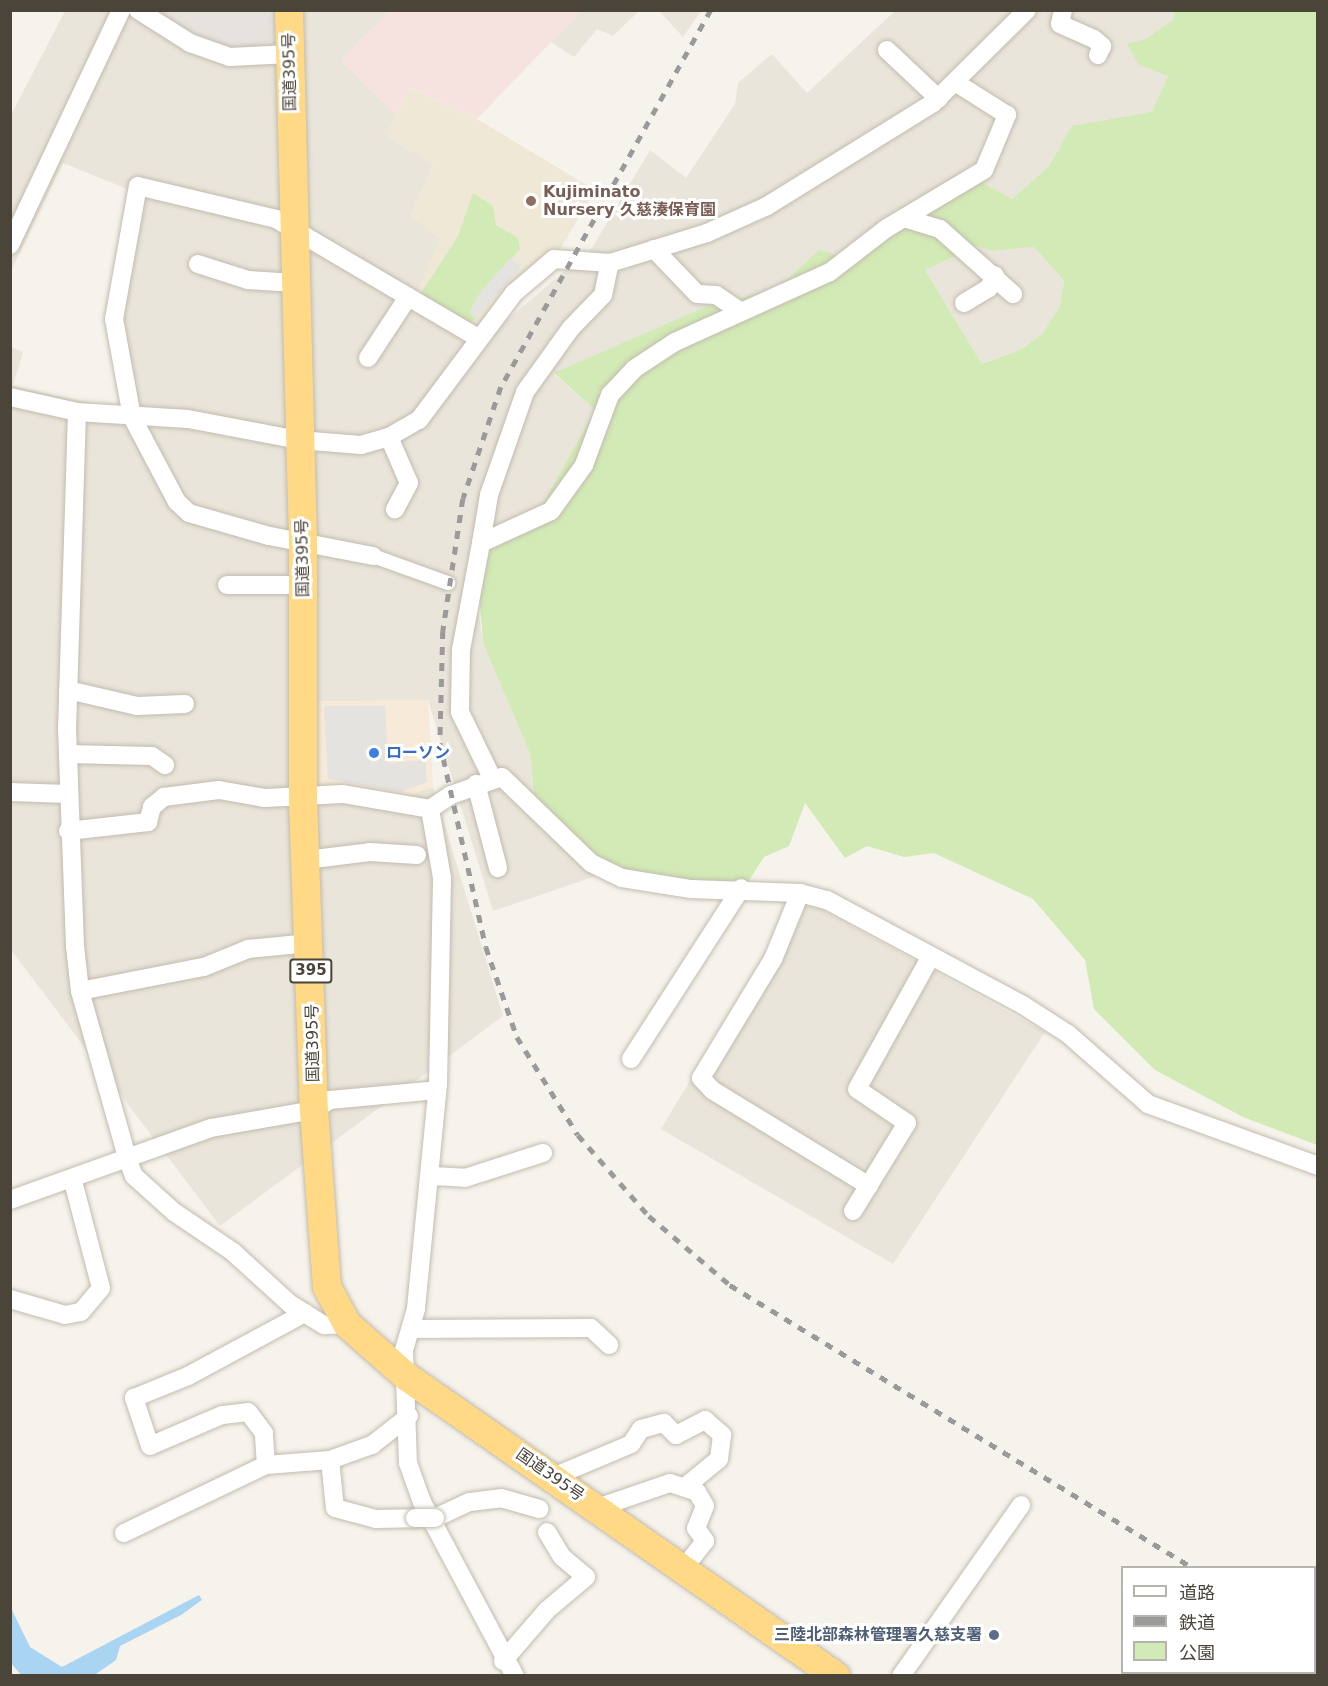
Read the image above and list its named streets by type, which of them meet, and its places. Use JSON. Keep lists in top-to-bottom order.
{
  "streets": {
    "highway": ["国道395号", "395"]
  },
  "places": ["Kujiminato Nursery 久慈湊保育園", "ローソン", "三陸北部森林管理署久慈支署"],
  "legend": ["道路", "鉄道", "公園"]
}
